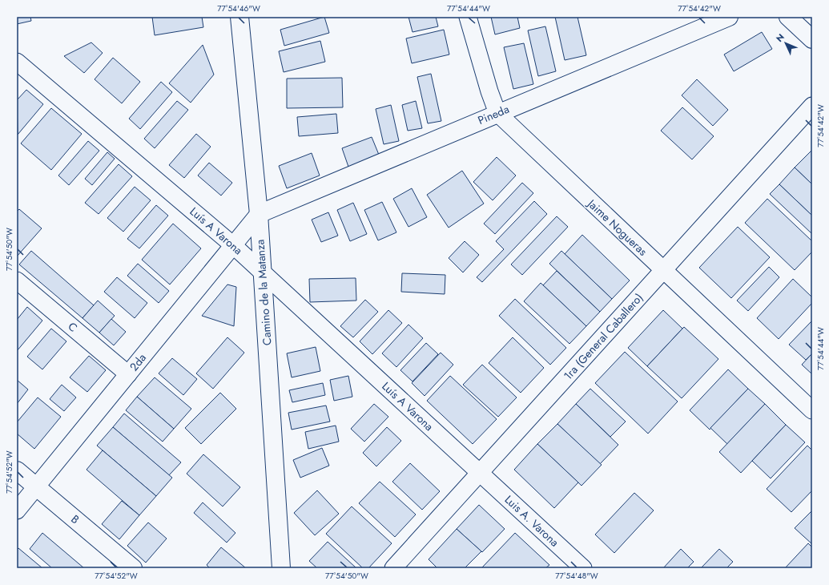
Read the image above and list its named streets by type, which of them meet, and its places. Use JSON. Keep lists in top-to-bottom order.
{
  "streets": {
    "street": [
      "Pineda",
      "Jaime Nogueras",
      "Luís A Varona",
      "Camino de la Matanza",
      "C",
      "1ra (General Caballero)",
      "2da",
      "B",
      "Luis A. Varona"
    ]
  },
  "crossings": [
    ["Pineda", "Jaime Nogueras"],
    ["Pineda", "Camino de la Matanza"],
    ["Pineda", "2da"],
    ["Jaime Nogueras", "1ra (General Caballero)"],
    ["Luís A Varona", "Camino de la Matanza"],
    ["Luís A Varona", "1ra (General Caballero)"],
    ["Luís A Varona", "2da"],
    ["Luís A Varona", "Luis A. Varona"],
    ["Camino de la Matanza", "2da"],
    ["C", "2da"],
    ["1ra (General Caballero)", "Luis A. Varona"],
    ["2da", "B"]
  ],
  "north": "top left",
  "coordinates": [
    "77°54'46\"W",
    "77°54'44\"W",
    "77°54'42\"W",
    "77°54'50\"W",
    "77°54'52\"W",
    "77°54'48\"W"
  ]
}
